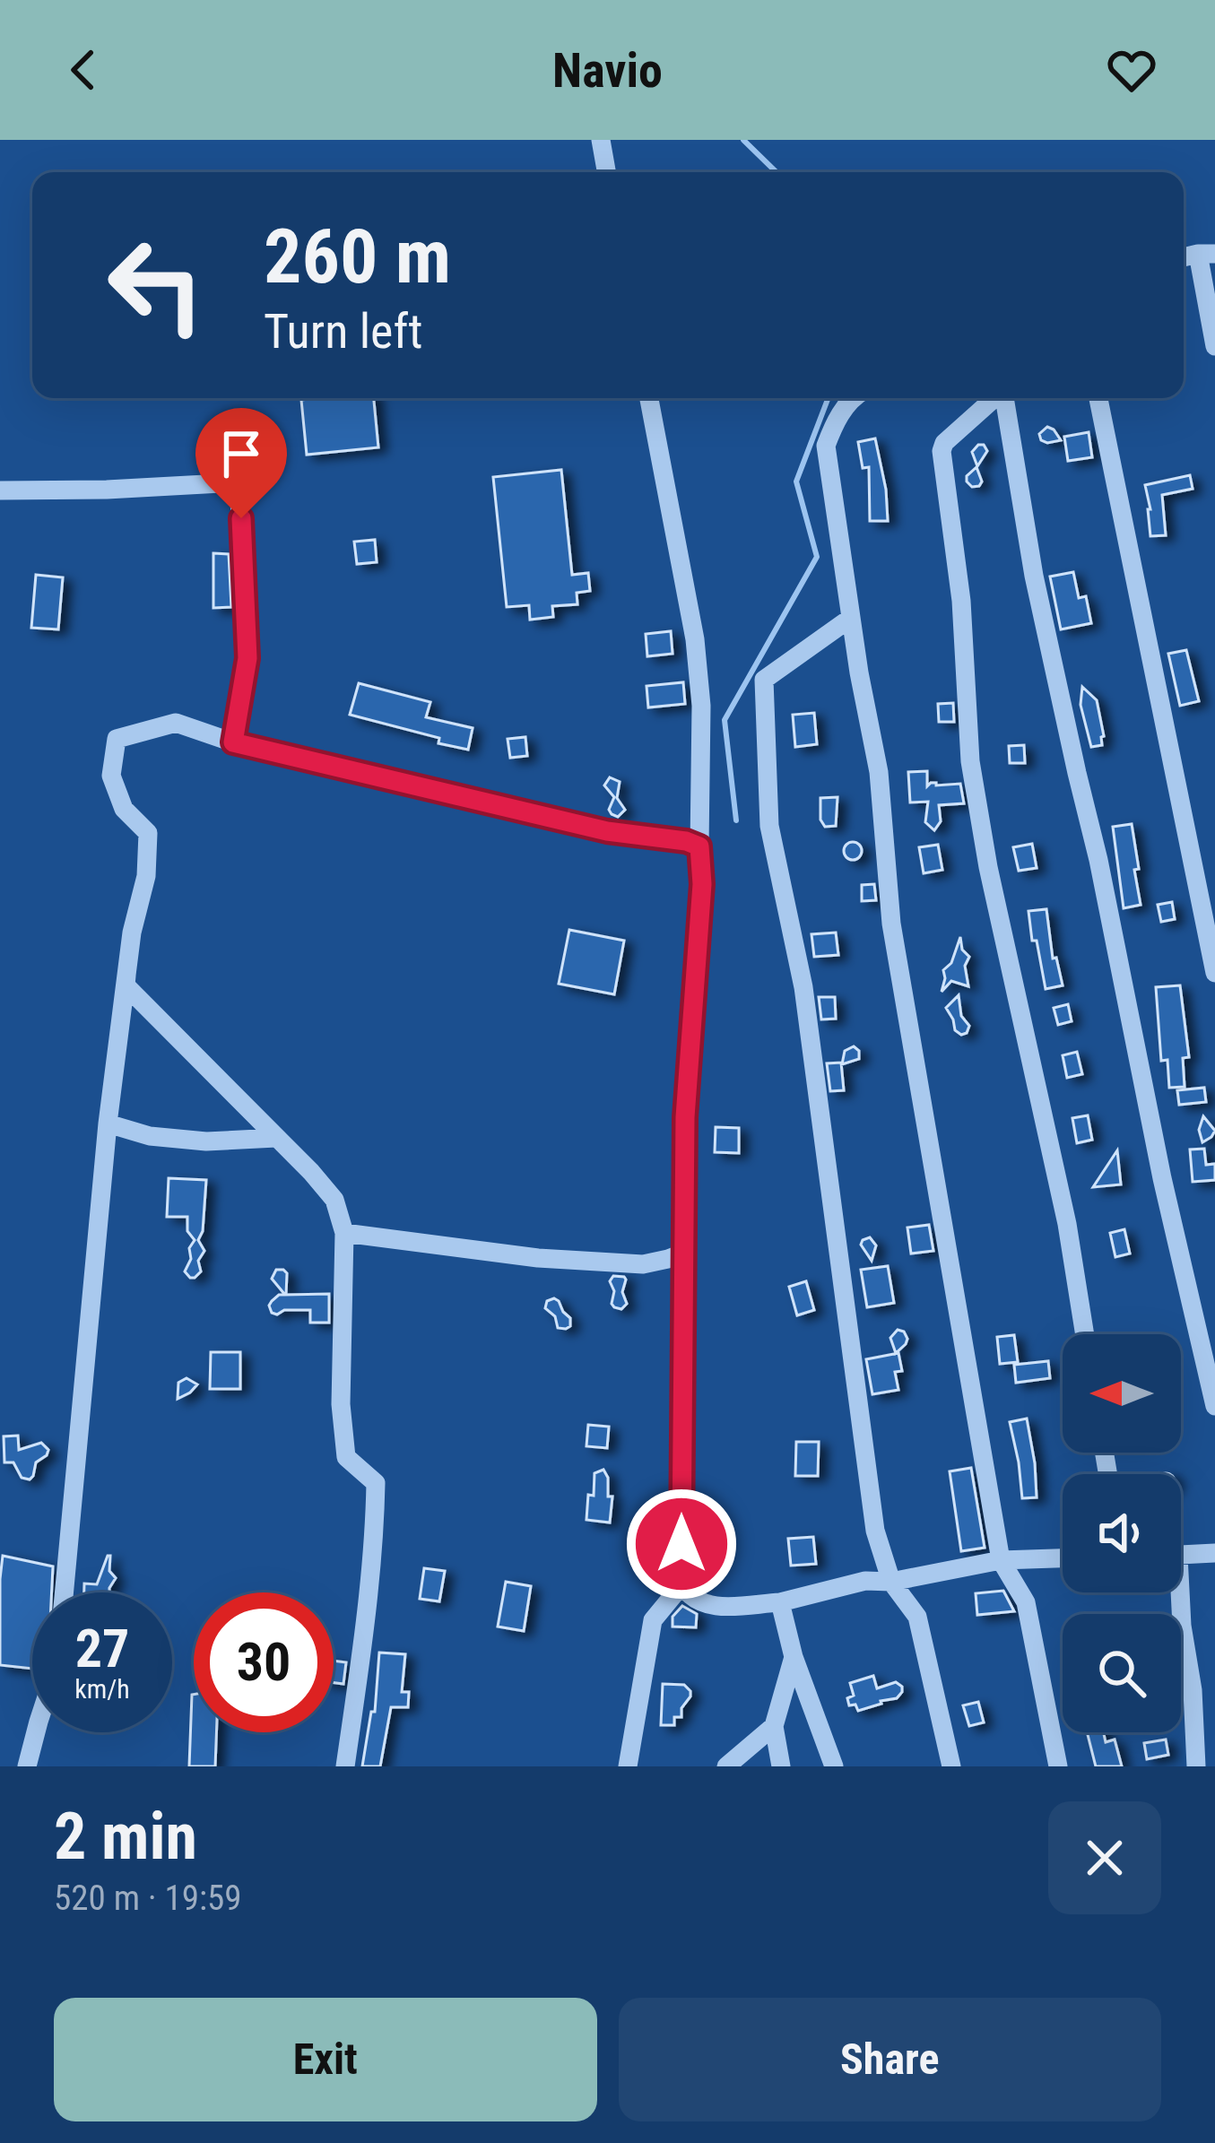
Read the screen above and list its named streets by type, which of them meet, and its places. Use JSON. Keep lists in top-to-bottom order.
{
  "north": "left",
  "page": {
    "header": "Navio",
    "turn": ["260 m", "Turn left"],
    "speed": "27 km/h",
    "limit": "30",
    "heading": ["2 min", "520 m · 19:59"],
    "buttons": ["Exit", "Share"]
  }
}
